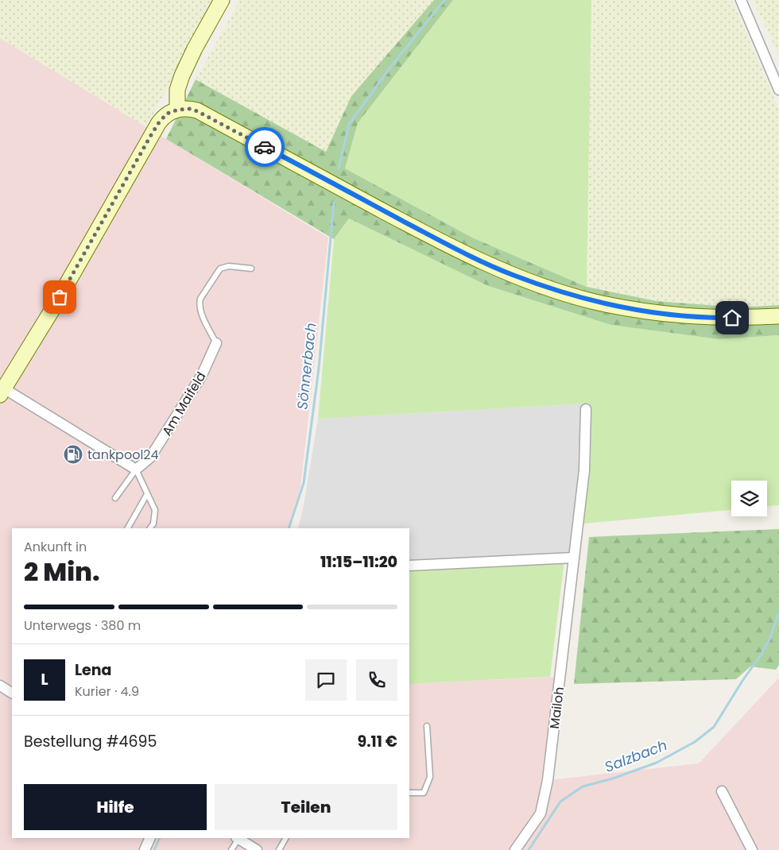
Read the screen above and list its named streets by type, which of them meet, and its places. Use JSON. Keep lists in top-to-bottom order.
{
  "streets": {
    "street": ["Am Maifeld", "Mailoh"]
  },
  "water": ["Sönnerbach", "Salzbach"],
  "places": {
    "fuel station": ["tankpool24"]
  },
  "page": {
    "heading": ["2 Min.", "Ankunft in", "11:15–11:20"],
    "panel": [
      "Lena",
      "Kurier · 4.9",
      "Bestellung #4695",
      "9.11 €"
    ],
    "bar": "Unterwegs · 380 m",
    "round": "L",
    "buttons": ["Hilfe", "Teilen"]
  }
}
